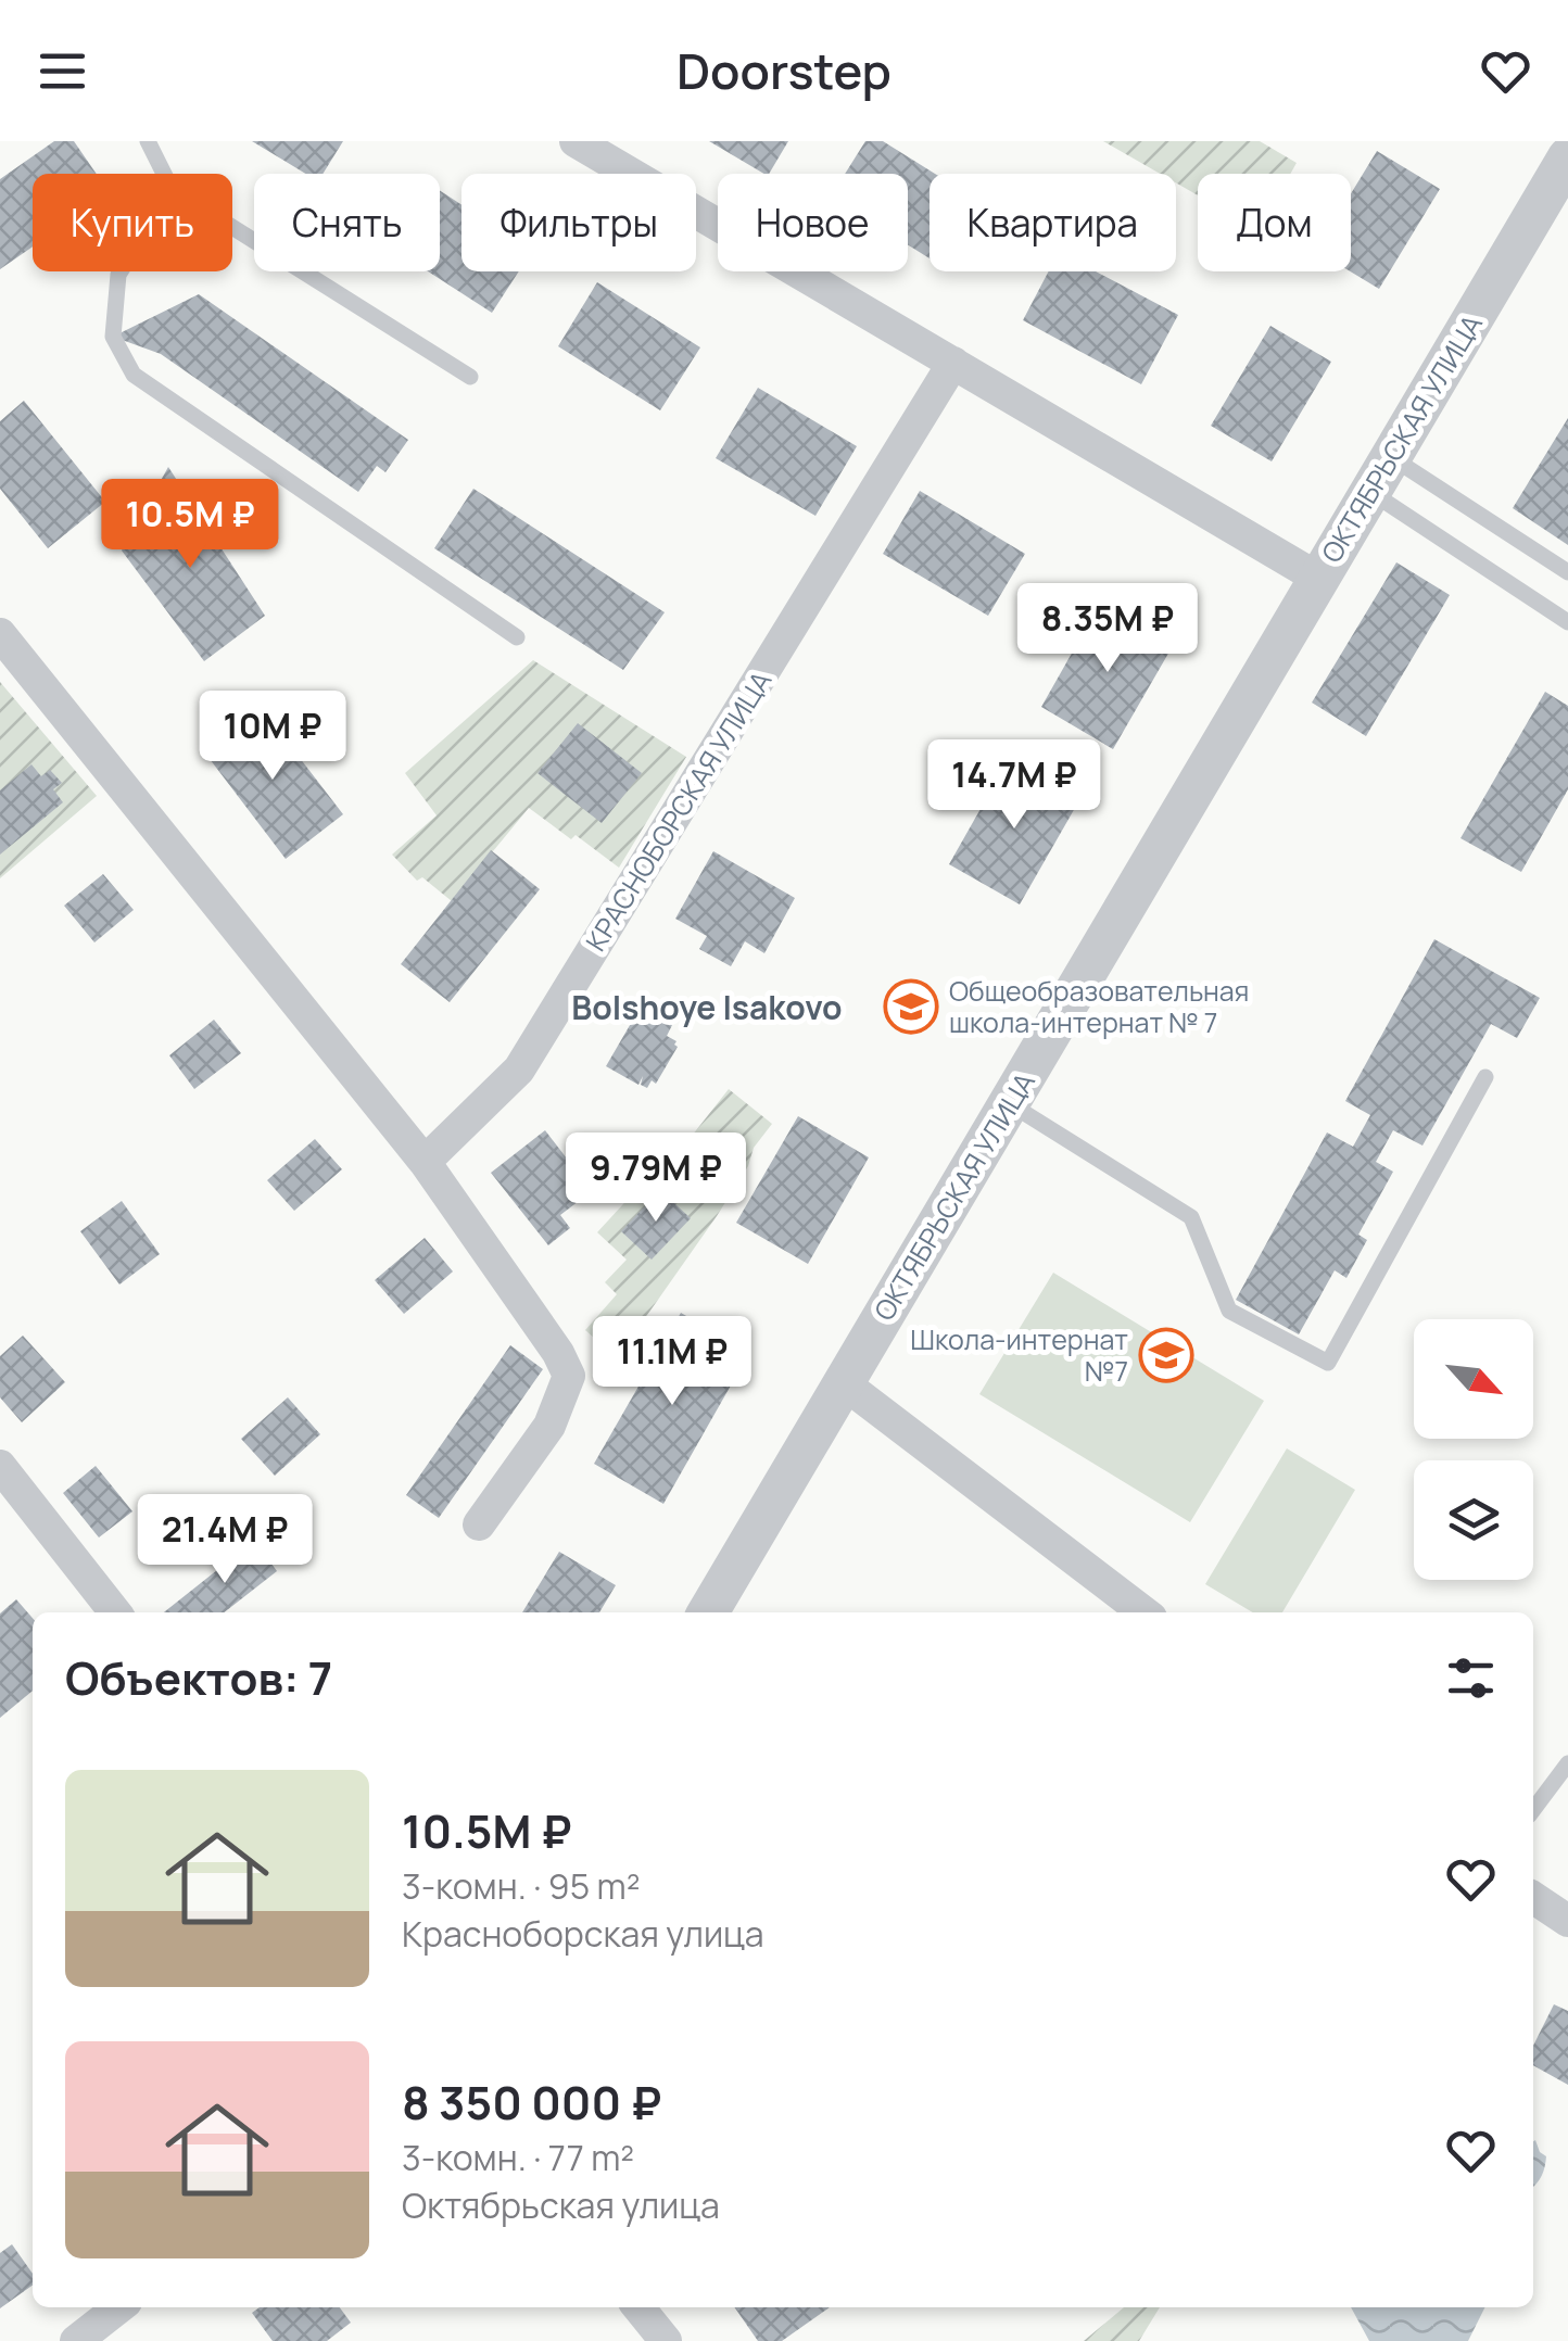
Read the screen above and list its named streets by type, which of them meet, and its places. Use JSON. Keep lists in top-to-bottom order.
{
  "streets": {
    "street": ["ОКТЯБРЬСКАЯ УЛИЦА", "КРАСНОБОРСКАЯ УЛИЦА"]
  },
  "districts": ["Bolshoye Isakovo"],
  "places": {
    "school or university": ["Общеобразовательная школа-интернат № 7", "Школа-интернат №7"]
  },
  "north": "bottom right",
  "page": {
    "header": "Doorstep",
    "chip": [
      "Купить",
      "Снять",
      "Фильтры",
      "Новое",
      "Квартира",
      "Дом"
    ],
    "price": [
      "10.5M ₽",
      "8.35M ₽",
      "10M ₽",
      "14.7M ₽",
      "9.79M ₽",
      "11.1M ₽",
      "21.4M ₽"
    ],
    "heading": "Объектов: 7",
    "list": [
      {
        "name": "10.5M ₽",
        "note": "3-комн. · 95 m² · Красноборская улица"
      },
      {
        "name": "8 350 000 ₽",
        "note": "3-комн. · 77 m² · Октябрьская улица"
      }
    ]
  }
}
